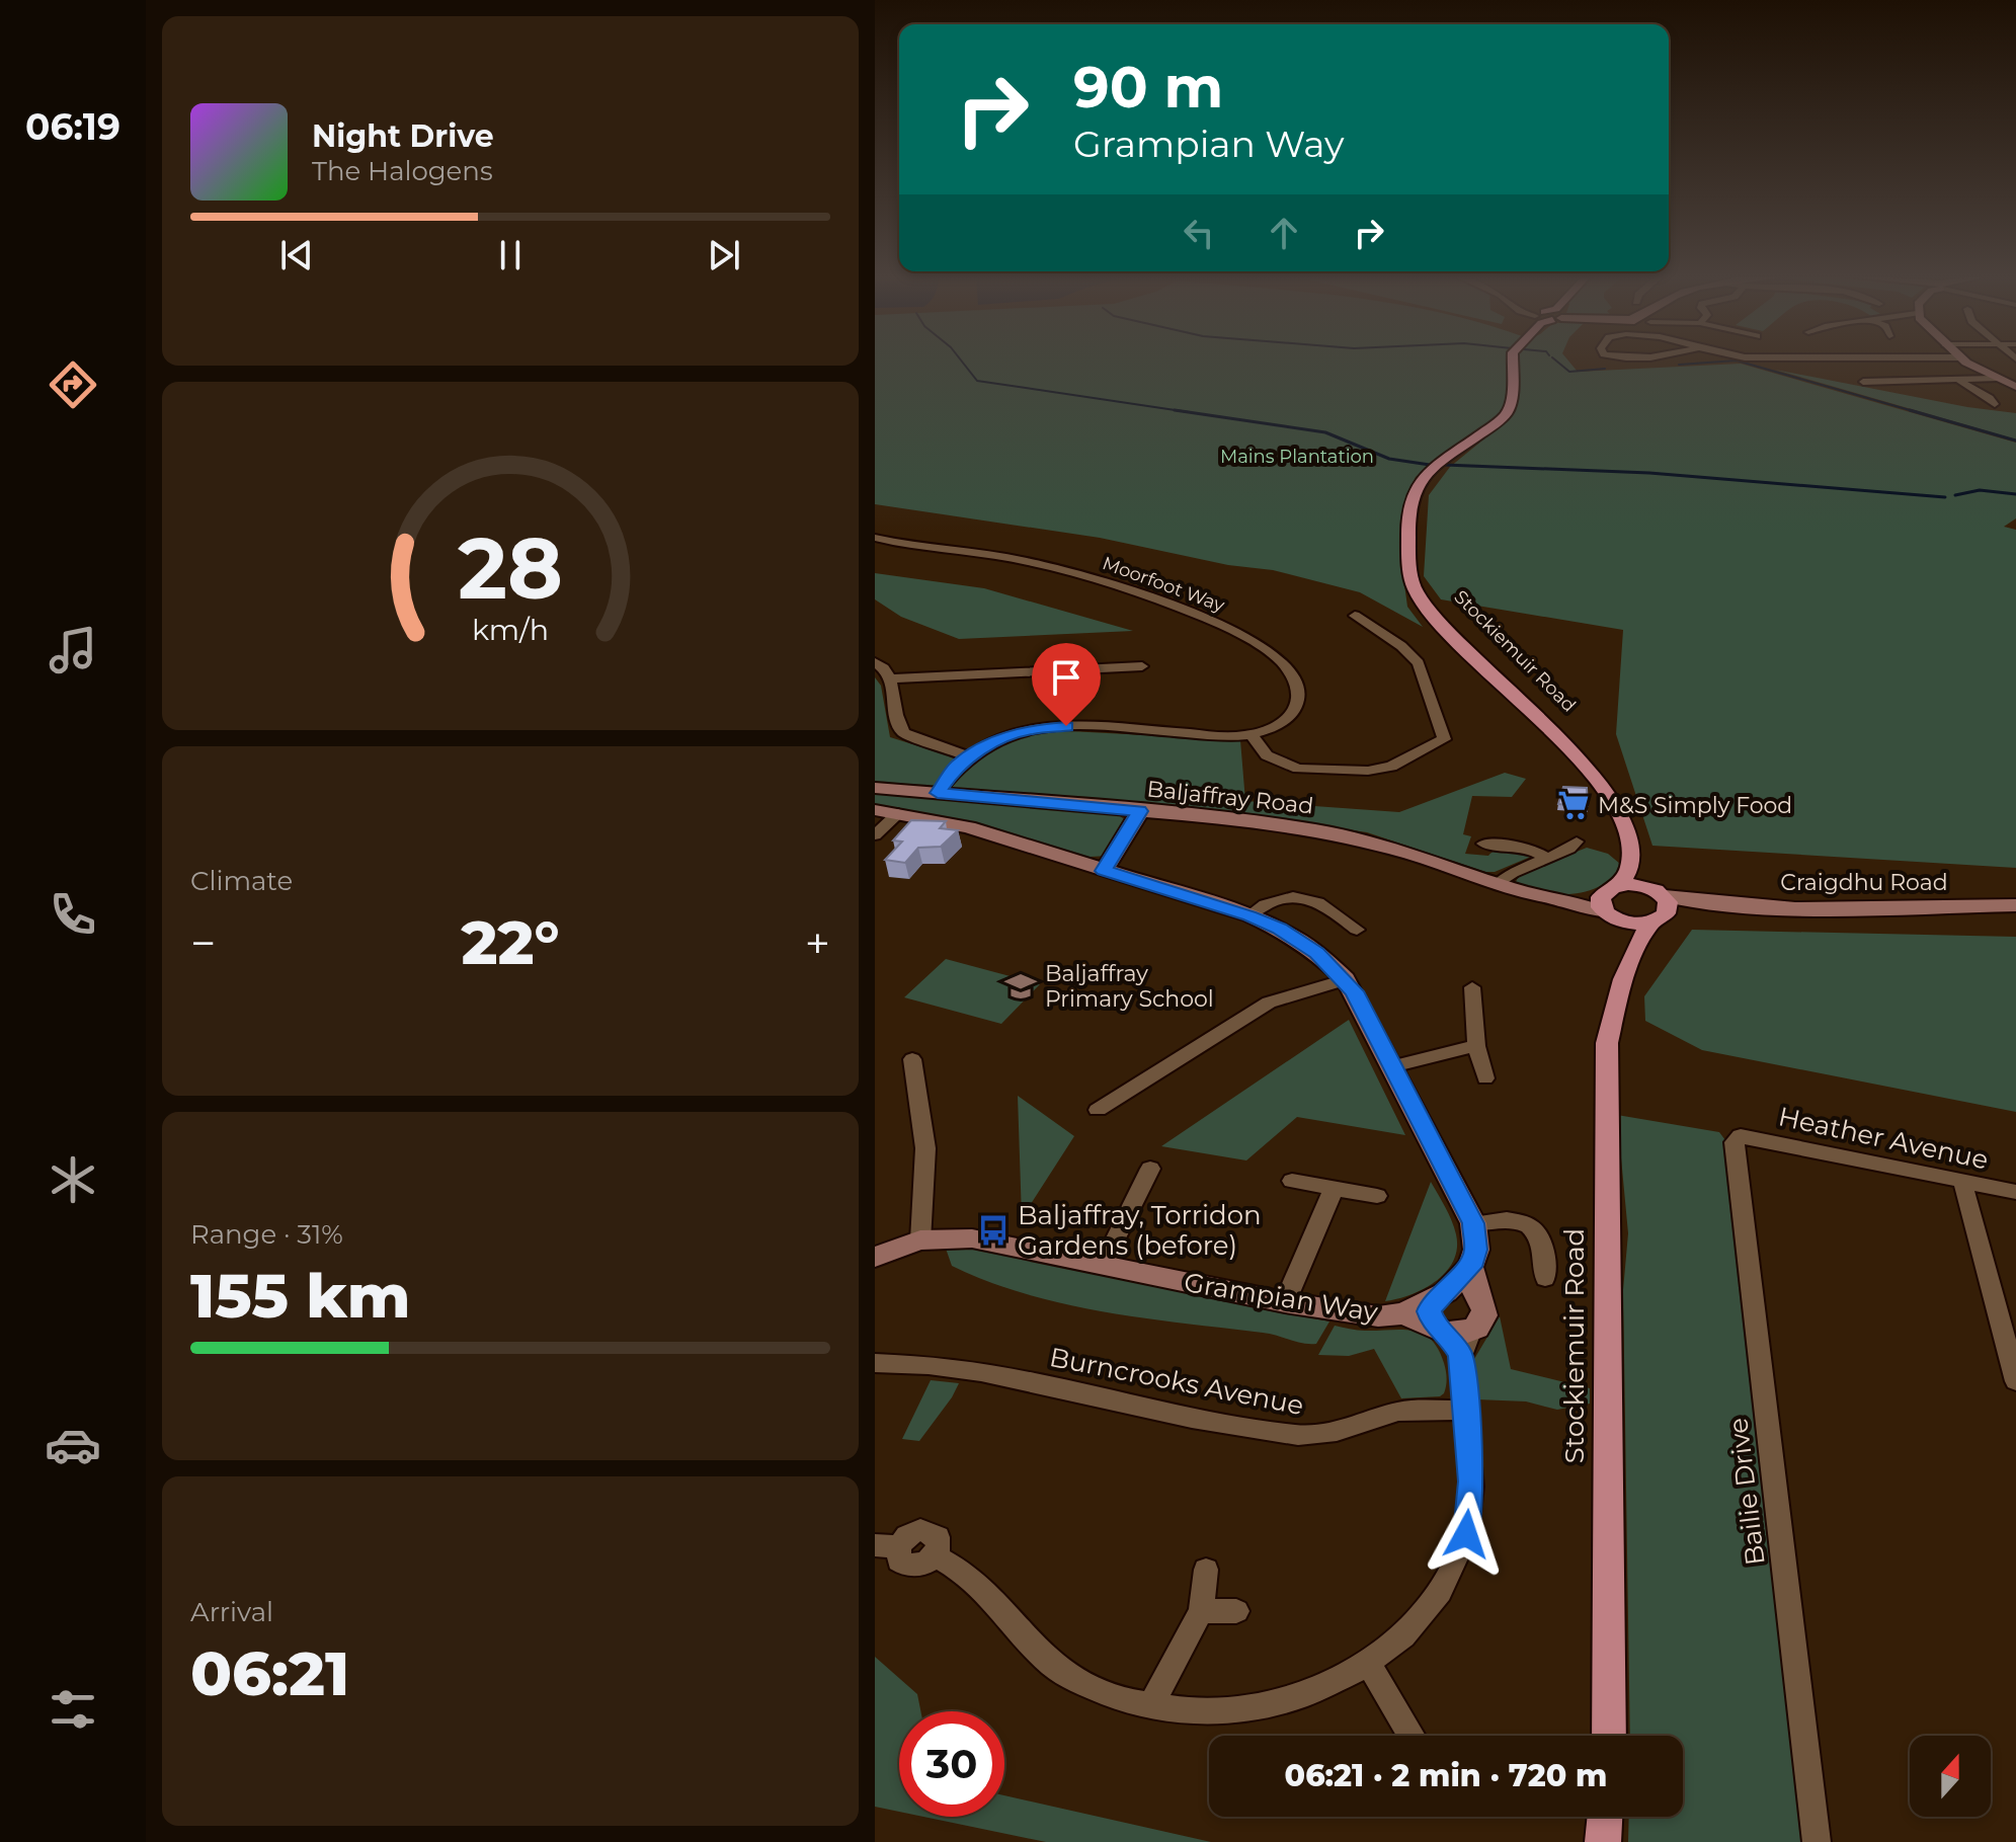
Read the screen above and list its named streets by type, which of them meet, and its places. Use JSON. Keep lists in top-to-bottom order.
{
  "streets": {
    "main road": ["Stockiemuir Road"],
    "street": [
      "Moorfoot Way",
      "Baljaffray Road",
      "Craigdhu Road",
      "Heather Avenue",
      "Grampian Way",
      "Burncrooks Avenue",
      "Bailie Drive"
    ]
  },
  "crossings": [
    ["Moorfoot Way", "Baljaffray Road"],
    ["Stockiemuir Road", "Craigdhu Road"],
    ["Heather Avenue", "Bailie Drive"]
  ],
  "parks": ["Mains Plantation"],
  "places": {
    "supermarket": ["M&S Simply Food"],
    "school or university": ["Baljaffray Primary School"],
    "bus stop": ["Baljaffray, Torridon Gardens (before)"]
  },
  "north": "top",
  "page": {
    "tabs": "06:19",
    "turn": ["90 m", "Grampian Way"],
    "song": ["Night Drive", "The Halogens"],
    "tile": [
      "Climate",
      ["Range · 31%", "155 km"],
      ["Arrival", "06:21"]
    ],
    "heat": ["−", "22°", "+"],
    "limit": "30",
    "trip": "06:21 · 2 min · 720 m",
    "gauge": ["28", "km/h"]
  }
}
